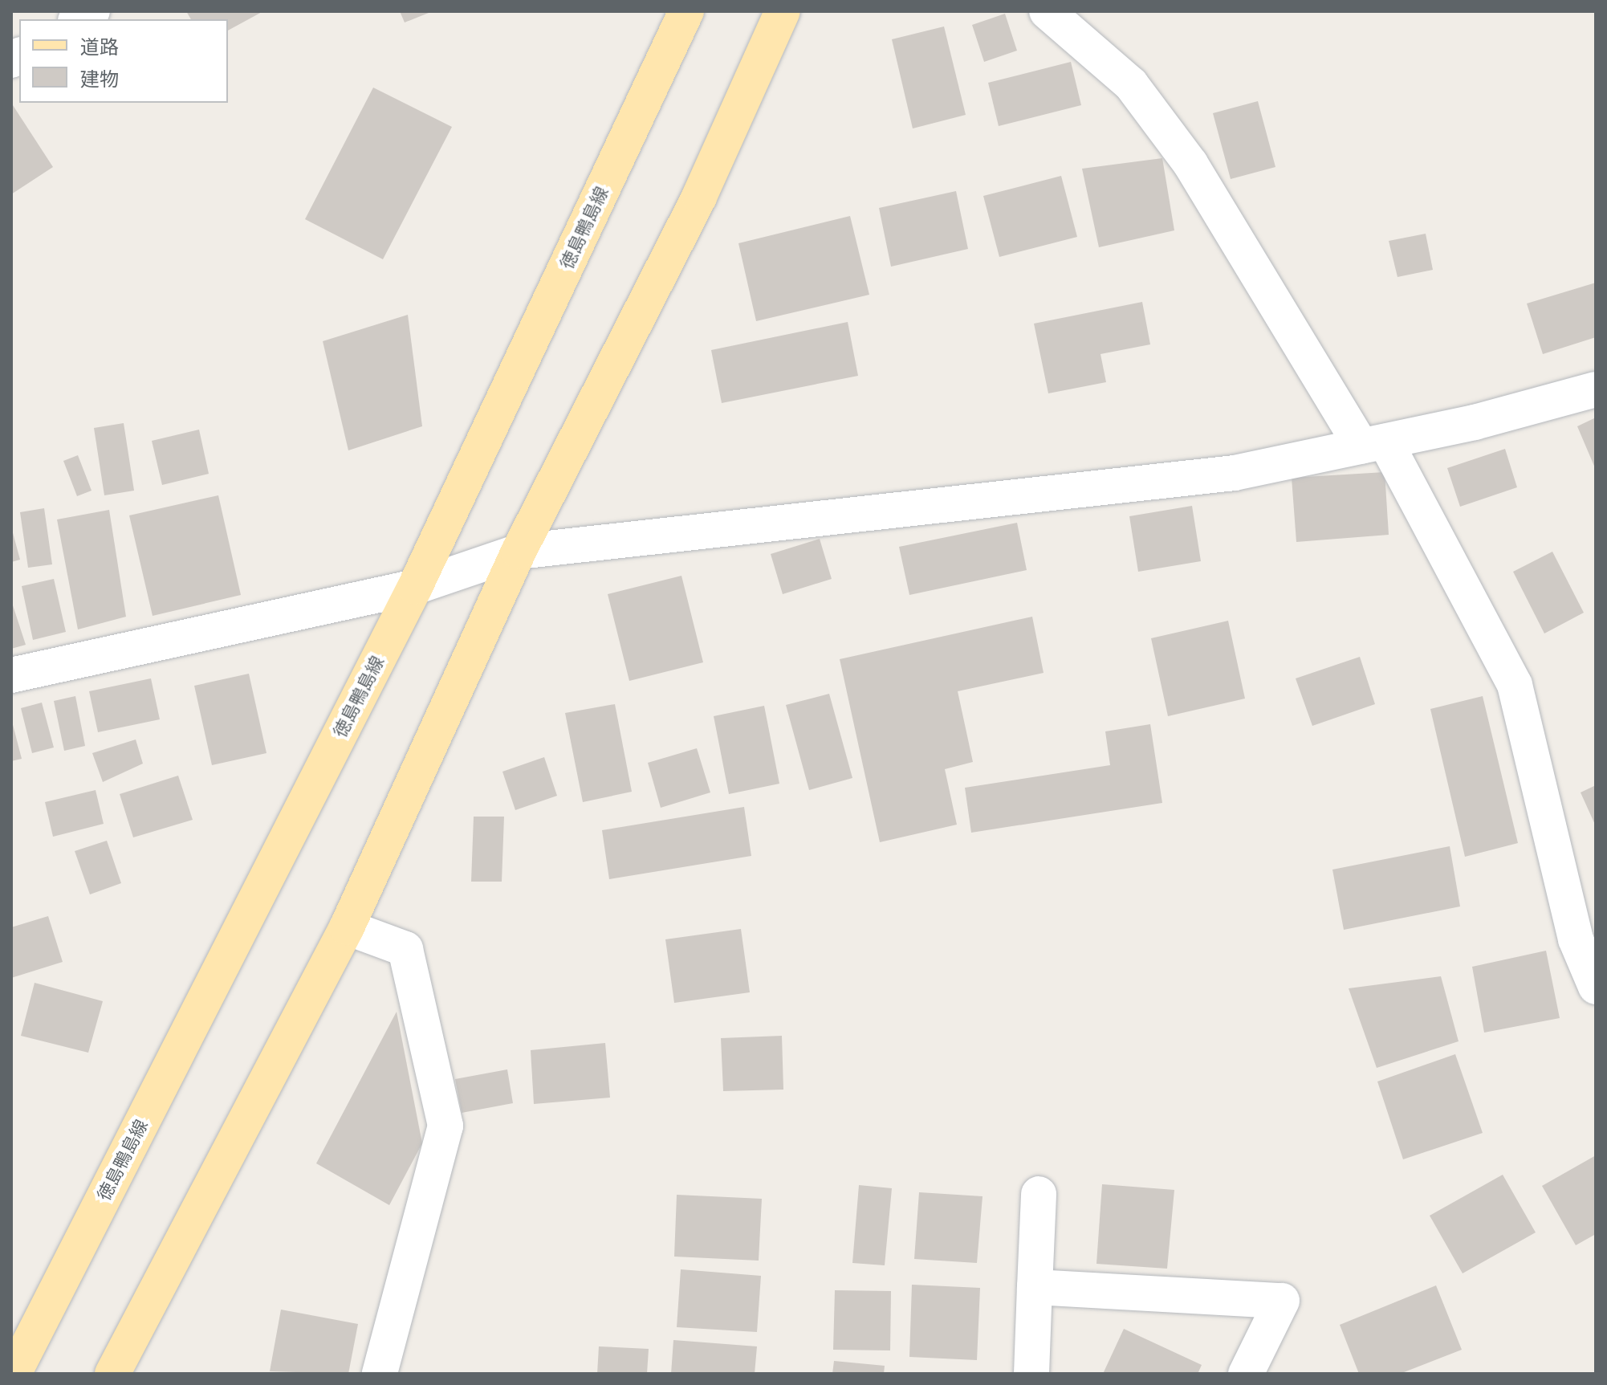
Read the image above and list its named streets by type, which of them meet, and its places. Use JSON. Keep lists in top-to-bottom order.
{
  "streets": {
    "main road": ["徳島鴨島線"]
  },
  "legend": ["道路", "建物"]
}
